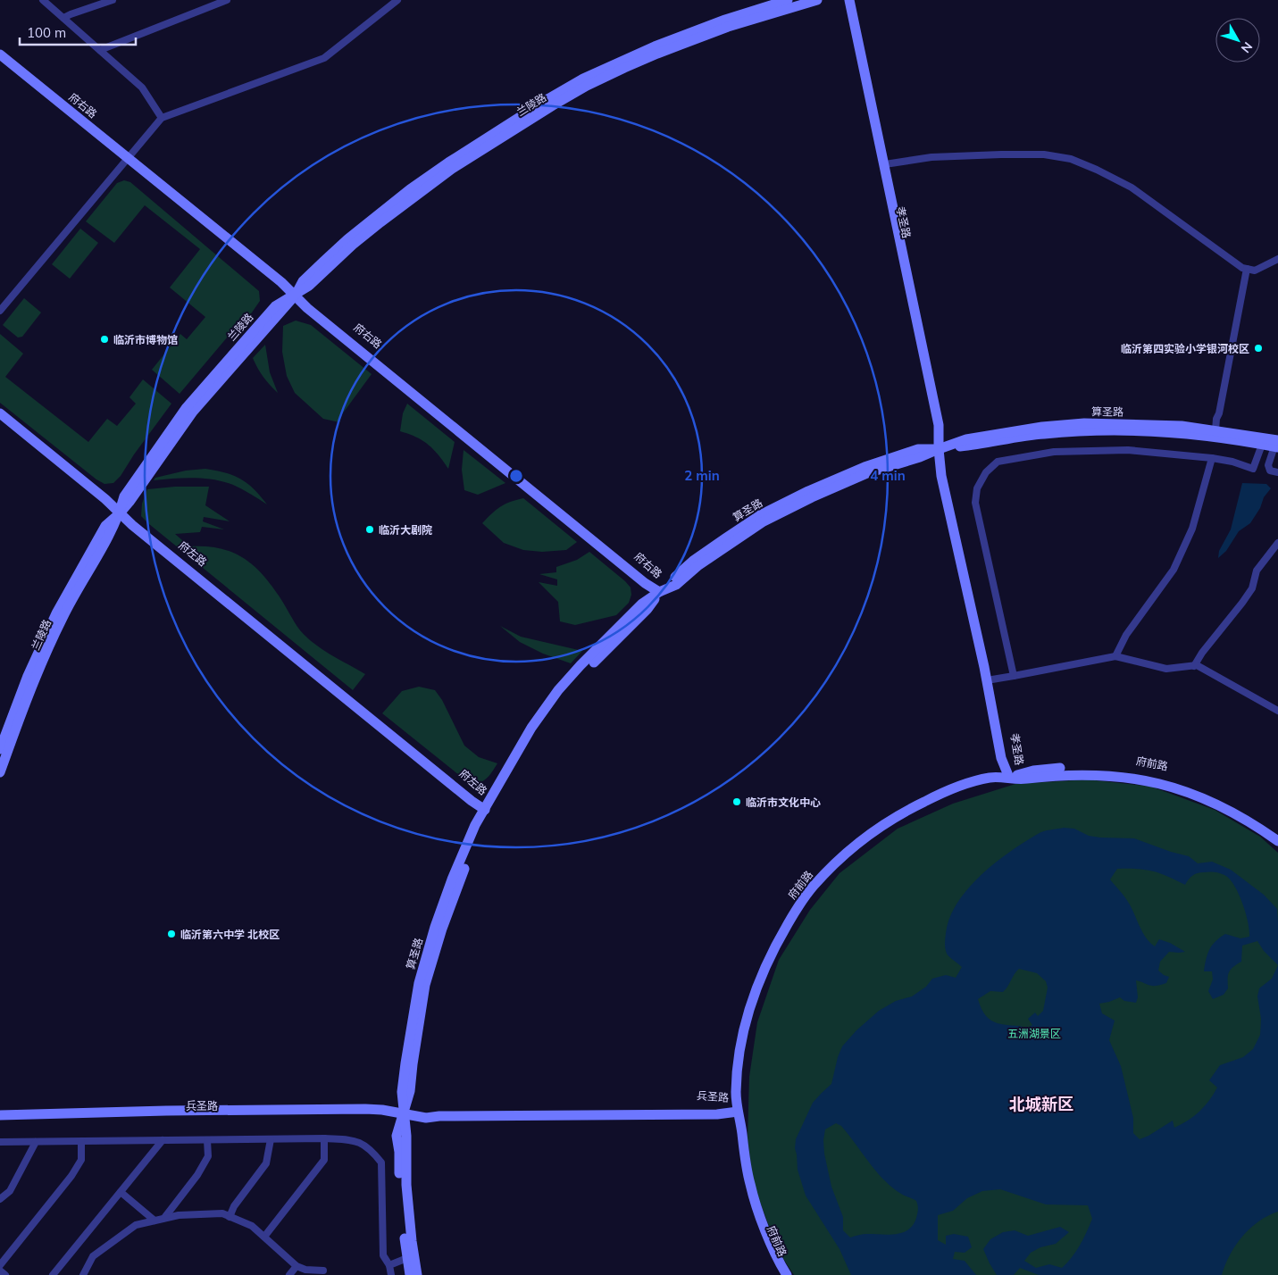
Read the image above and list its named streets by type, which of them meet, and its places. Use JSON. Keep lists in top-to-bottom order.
{
  "streets": {
    "main road": [
      "兰陵路",
      "府右路",
      "孝圣路",
      "算圣路",
      "府左路",
      "府前路",
      "兵圣路"
    ]
  },
  "crossings": [
    ["兰陵路", "府右路"],
    ["兰陵路", "府左路"],
    ["府右路", "算圣路"],
    ["孝圣路", "算圣路"],
    ["孝圣路", "府前路"],
    ["算圣路", "府左路"],
    ["算圣路", "兵圣路"],
    ["府前路", "兵圣路"]
  ],
  "districts": ["北城新区"],
  "parks": ["五洲湖景区"],
  "places": [
    "临沂市博物馆",
    "临沂第四实验小学银河校区",
    "临沂大剧院",
    "临沂市文化中心",
    "临沂第六中学 北校区"
  ],
  "scale_bar": "100 m",
  "north": "bottom right",
  "rings": ["2 min", "4 min"]
}
